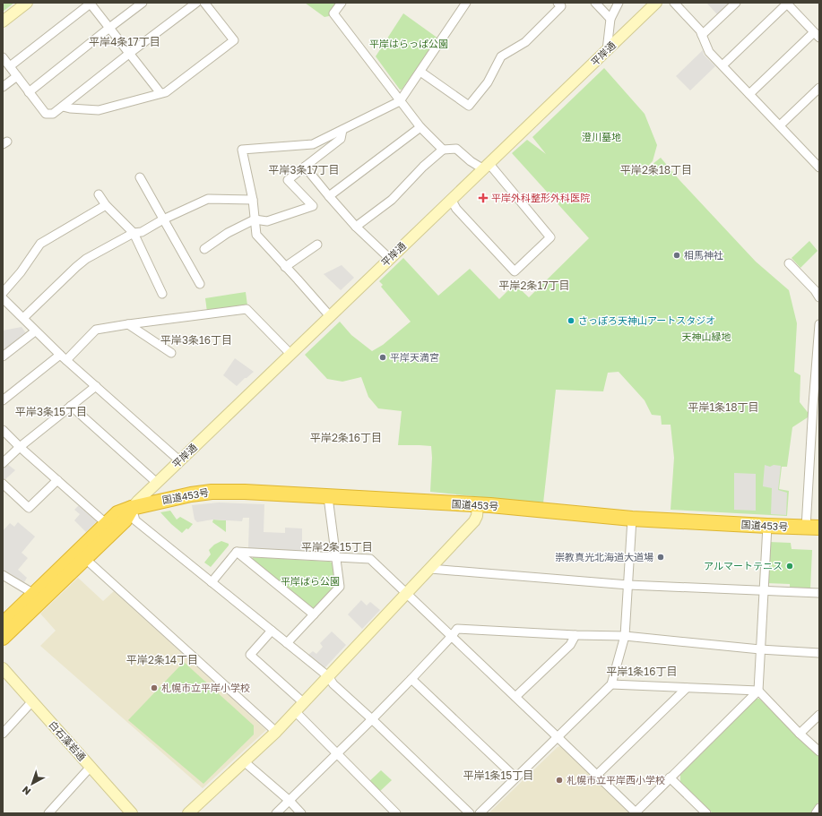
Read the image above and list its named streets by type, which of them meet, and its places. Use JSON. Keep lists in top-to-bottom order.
{
  "streets": {
    "highway": ["平岸通", "国道453号"],
    "street": ["白石藻岩通"]
  },
  "crossings": [
    ["平岸通", "国道453号"]
  ],
  "districts": [
    "平岸4条17丁目",
    "平岸3条17丁目",
    "平岸2条18丁目",
    "平岸2条17丁目",
    "平岸3条16丁目",
    "平岸1条18丁目",
    "平岸3条15丁目",
    "平岸2条16丁目",
    "平岸2条15丁目",
    "平岸2条14丁目",
    "平岸1条16丁目",
    "平岸1条15丁目"
  ],
  "parks": [
    "平岸はらっぱ公園",
    "澄川墓地",
    "天神山緑地",
    "平岸ばら公園"
  ],
  "places": {
    "health": ["平岸外科整形外科医院"],
    "other": [
      "相馬神社",
      "さっぽろ天神山アートスタジオ",
      "平岸天満宮",
      "崇教真光北海道大道場",
      "アルマートテニス",
      "札幌市立平岸小学校",
      "札幌市立平岸西小学校"
    ]
  },
  "north": "bottom left"
}
